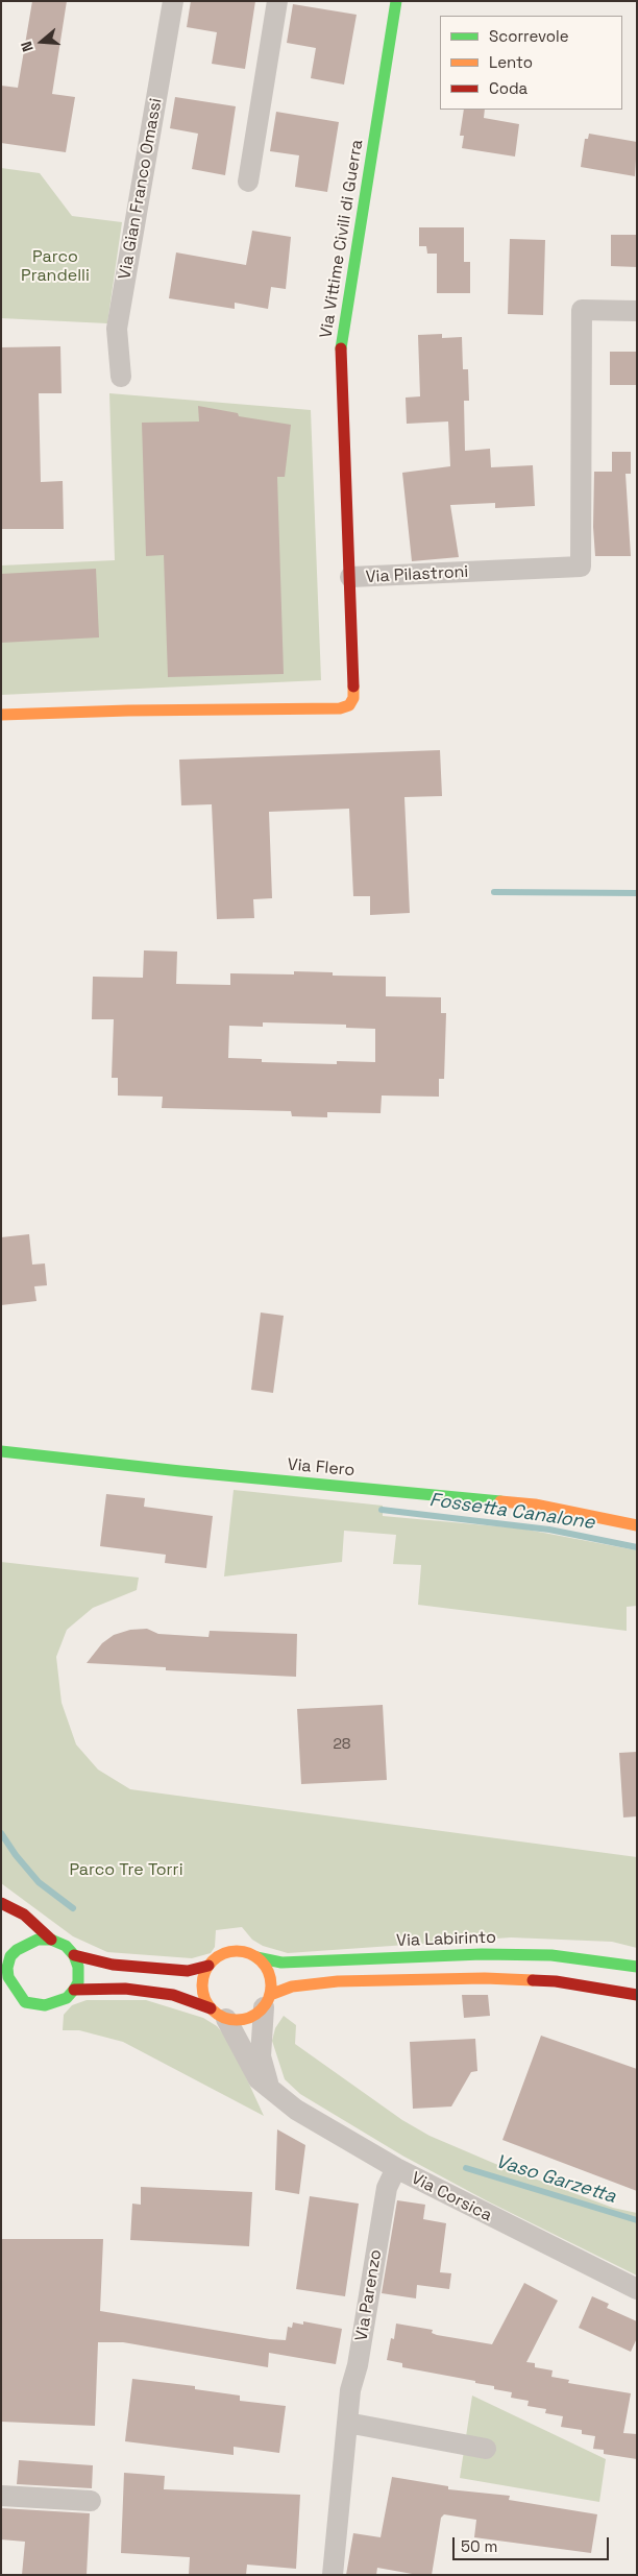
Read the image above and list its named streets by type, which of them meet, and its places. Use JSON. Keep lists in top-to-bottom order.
{
  "streets": {
    "street": [
      "Via Gian Franco Omassi",
      "Via Vittime Civili di Guerra",
      "Via Pilastroni",
      "Via Flero",
      "Via Labirinto",
      "Via Corsica",
      "Via Parenzo"
    ]
  },
  "crossings": [
    ["Via Vittime Civili di Guerra", "Via Pilastroni"],
    ["Via Labirinto", "Via Corsica"],
    ["Via Corsica", "Via Parenzo"]
  ],
  "water": ["Fossetta Canalone", "Vaso Garzetta"],
  "parks": ["Parco Prandelli", "Parco Tre Torri"],
  "house_numbers": ["28"],
  "legend": ["Scorrevole", "Lento", "Coda"],
  "scale_bar": "50 m",
  "north": "left"
}
